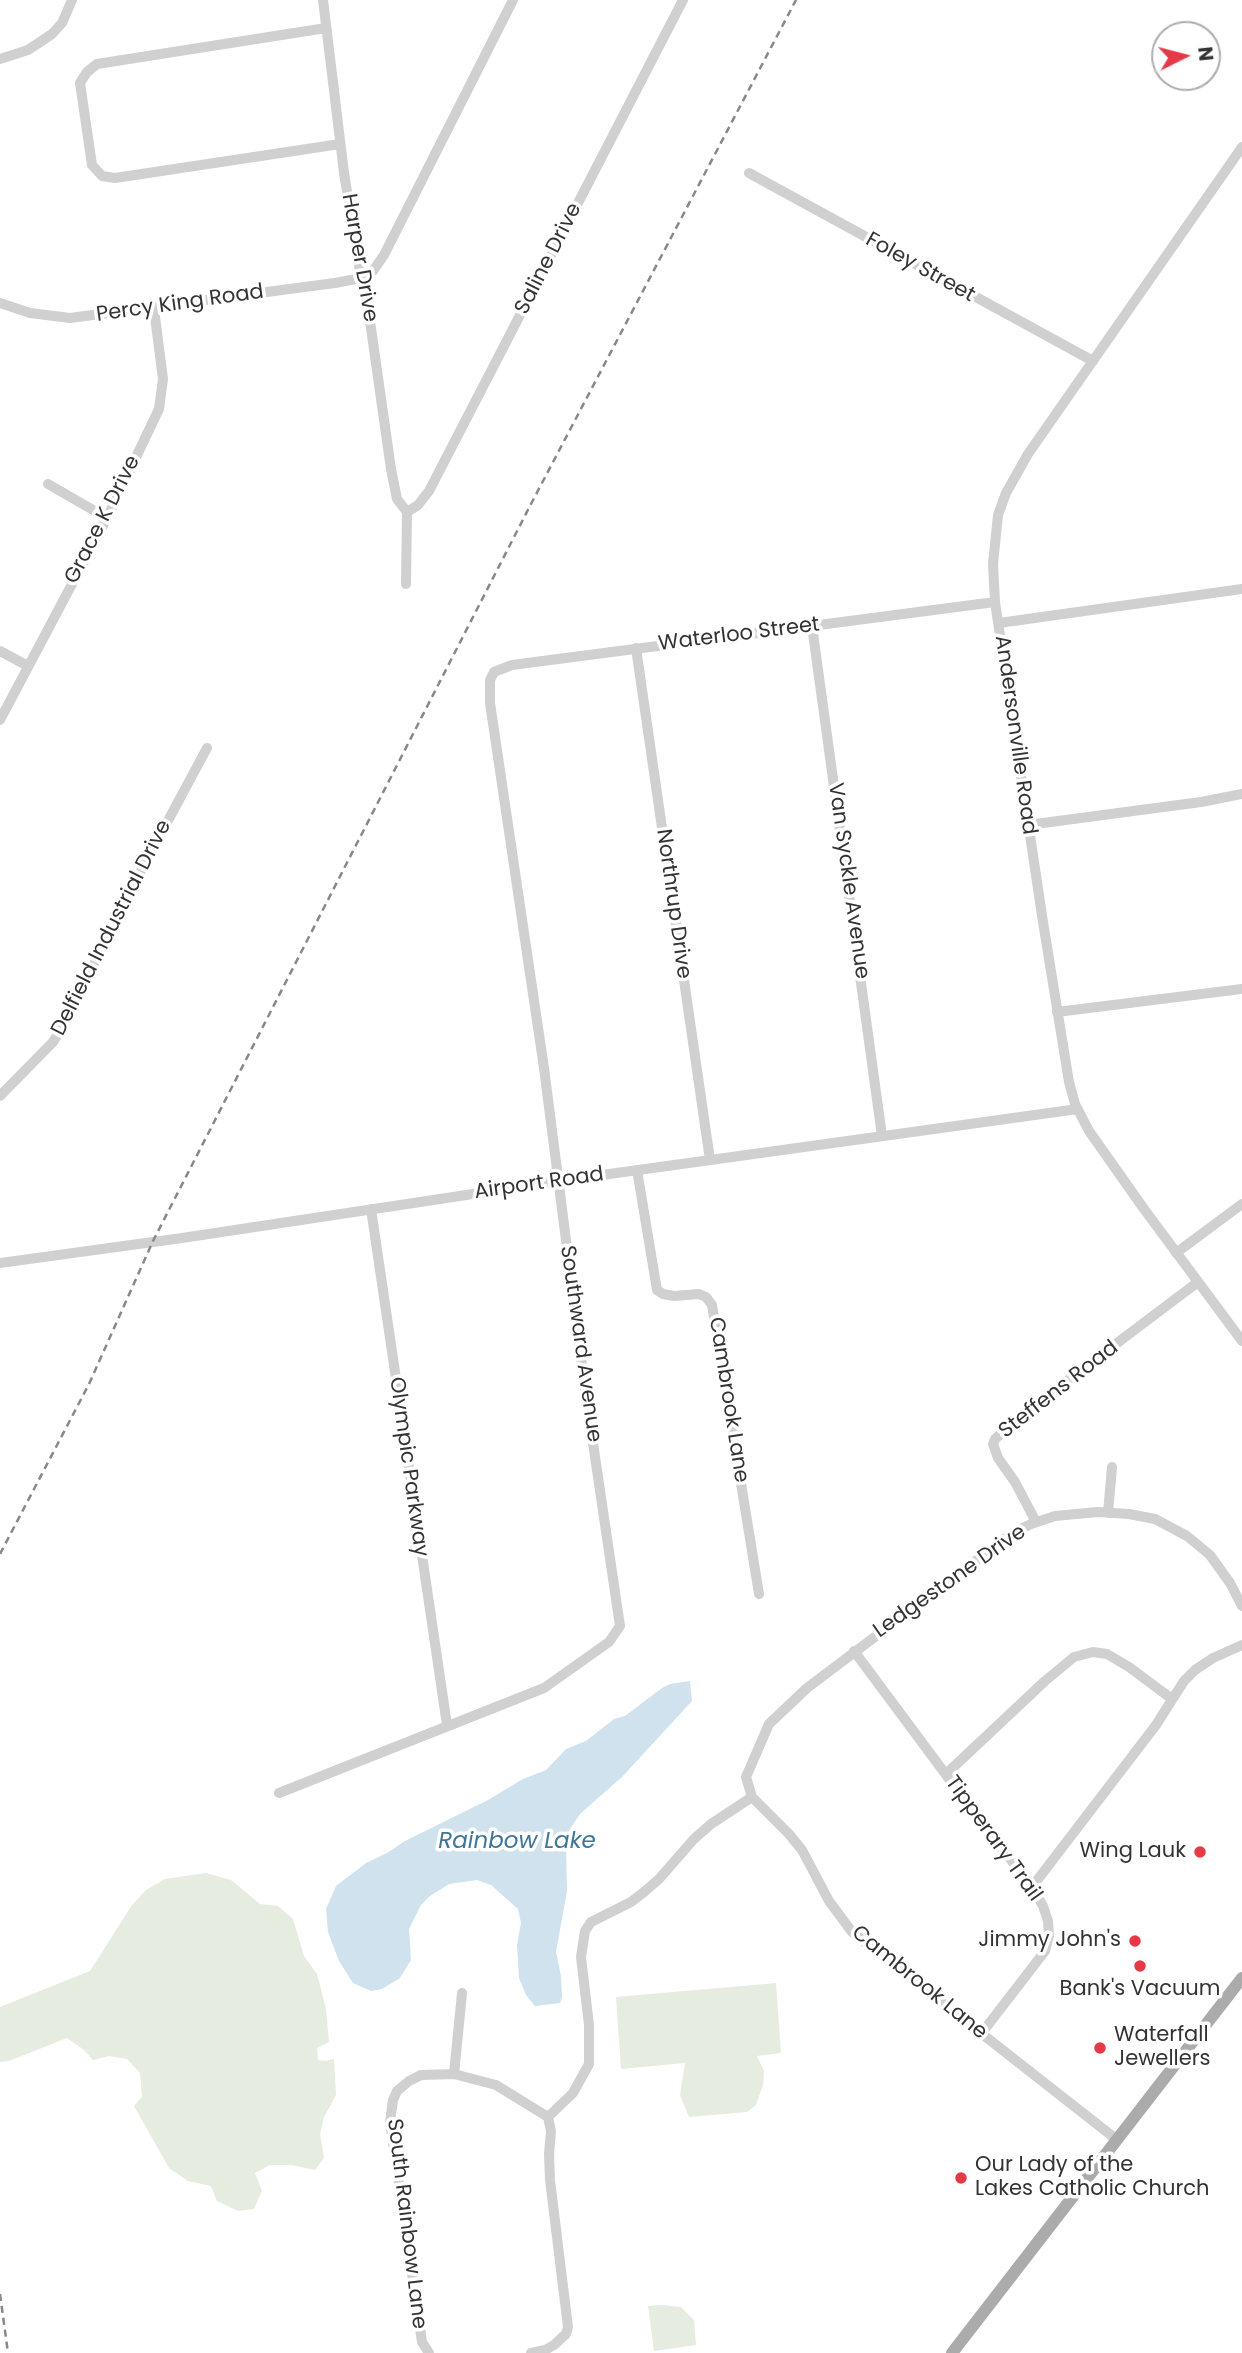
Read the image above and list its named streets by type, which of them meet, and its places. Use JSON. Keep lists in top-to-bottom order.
{
  "streets": {
    "street": [
      "Harper Drive",
      "Saline Drive",
      "Foley Street",
      "Percy King Road",
      "Grace K Drive",
      "Waterloo Street",
      "Andersonville Road",
      "Van Syckle Avenue",
      "Northrup Drive",
      "Delfield Industrial Drive",
      "Airport Road",
      "Southward Avenue",
      "Steffens Road",
      "Cambrook Lane",
      "Olympic Parkway",
      "Ledgestone Drive",
      "Tipperary Trail",
      "South Rainbow Lane"
    ]
  },
  "crossings": [
    ["Harper Drive", "Saline Drive"],
    ["Harper Drive", "Percy King Road"],
    ["Foley Street", "Andersonville Road"],
    ["Percy King Road", "Grace K Drive"],
    ["Waterloo Street", "Andersonville Road"],
    ["Waterloo Street", "Van Syckle Avenue"],
    ["Waterloo Street", "Northrup Drive"],
    ["Waterloo Street", "Southward Avenue"],
    ["Andersonville Road", "Airport Road"],
    ["Andersonville Road", "Steffens Road"],
    ["Van Syckle Avenue", "Airport Road"],
    ["Northrup Drive", "Airport Road"],
    ["Airport Road", "Southward Avenue"],
    ["Airport Road", "Cambrook Lane"],
    ["Airport Road", "Olympic Parkway"],
    ["Southward Avenue", "Olympic Parkway"],
    ["Steffens Road", "Ledgestone Drive"],
    ["Cambrook Lane", "Ledgestone Drive"],
    ["Cambrook Lane", "Tipperary Trail"],
    ["Ledgestone Drive", "Tipperary Trail"]
  ],
  "water": ["Rainbow Lake"],
  "places": [
    "Wing Lauk",
    "Jimmy John's",
    "Bank's Vacuum",
    "Waterfall Jewellers",
    "Our Lady of the Lakes Catholic Church"
  ],
  "north": "right"
}
